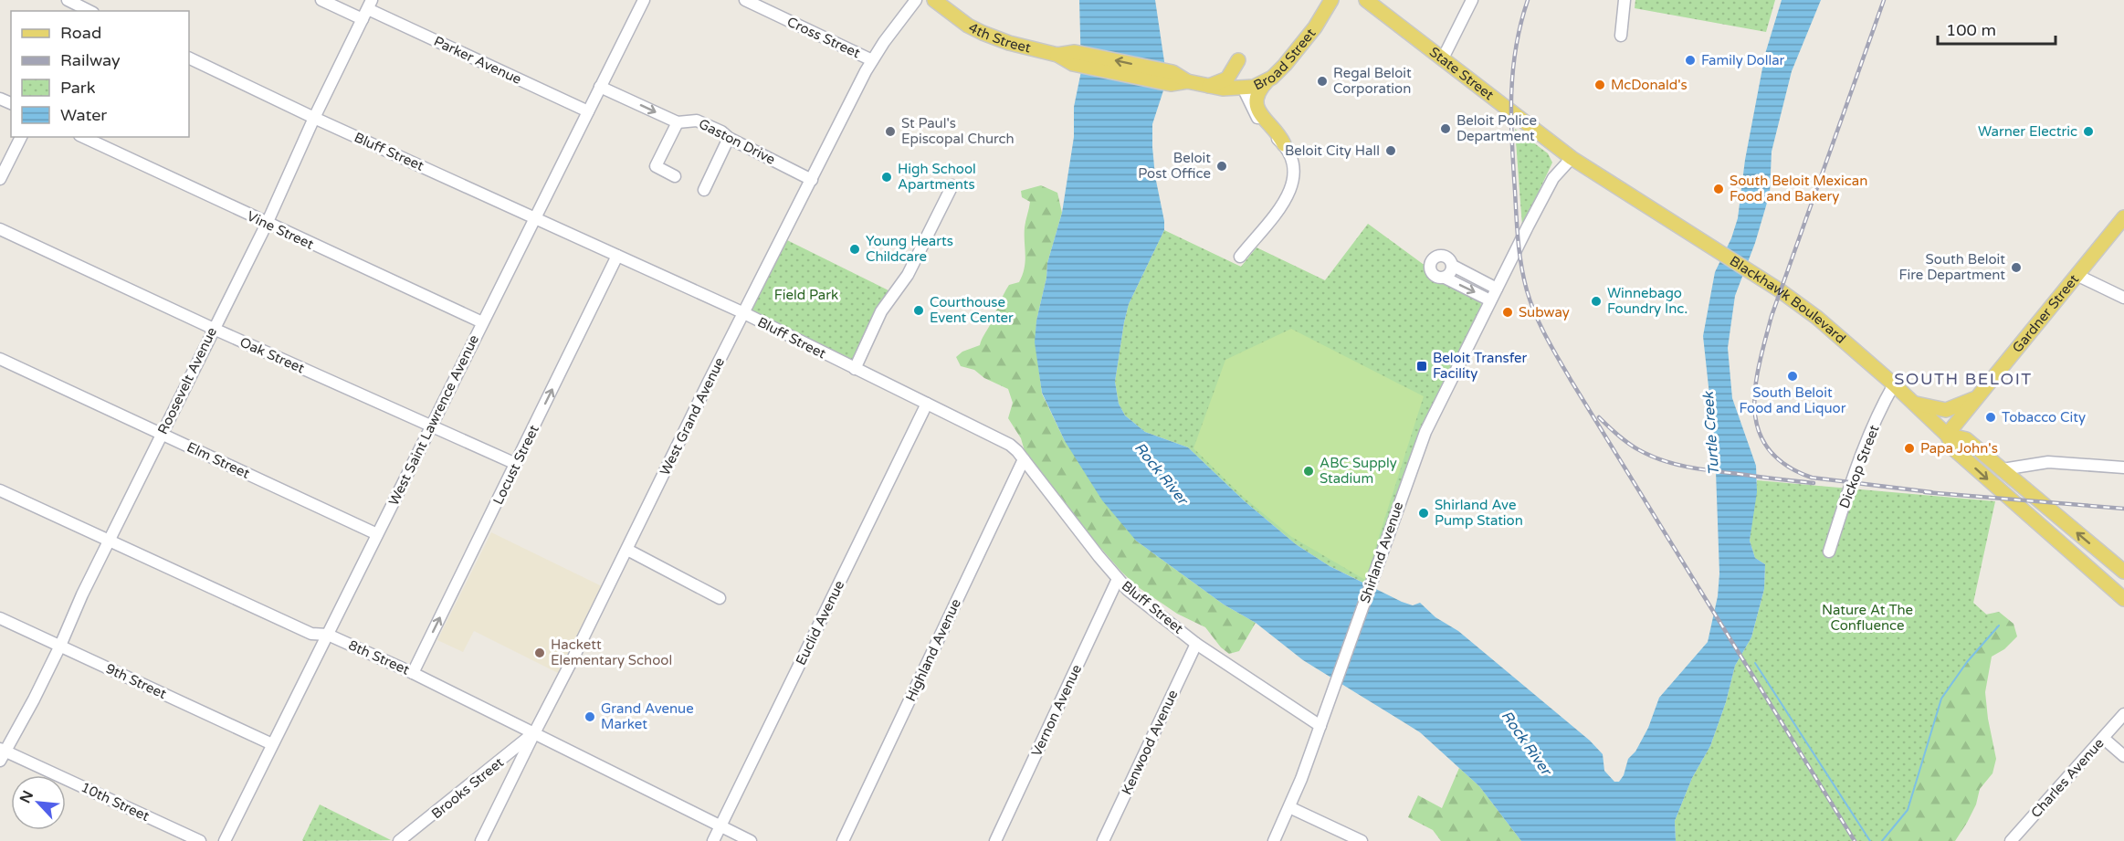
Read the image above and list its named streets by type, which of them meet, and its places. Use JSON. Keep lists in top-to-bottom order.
{
  "streets": {
    "main road": [
      "4th Street",
      "Broad Street",
      "State Street",
      "Blackhawk Boulevard",
      "Gardner Street"
    ],
    "street": [
      "Cross Street",
      "Parker Avenue",
      "Gaston Drive",
      "Bluff Street",
      "Vine Street",
      "Oak Street",
      "Roosevelt Avenue",
      "West Grand Avenue",
      "West Saint Lawrence Avenue",
      "Elm Street",
      "Locust Street",
      "Dickop Street",
      "Shirland Avenue",
      "Euclid Avenue",
      "Highland Avenue",
      "8th Street",
      "9th Street",
      "Vernon Avenue",
      "Kenwood Avenue",
      "Charles Avenue",
      "Brooks Street",
      "10th Street"
    ]
  },
  "crossings": [
    ["4th Street", "Broad Street"],
    ["Cross Street", "West Grand Avenue"],
    ["Parker Avenue", "Roosevelt Avenue"],
    ["Parker Avenue", "West Saint Lawrence Avenue"],
    ["State Street", "Blackhawk Boulevard"],
    ["State Street", "Shirland Avenue"],
    ["Gaston Drive", "West Grand Avenue"],
    ["Gaston Drive", "West Saint Lawrence Avenue"],
    ["Bluff Street", "Roosevelt Avenue"],
    ["Bluff Street", "West Grand Avenue"],
    ["Bluff Street", "West Saint Lawrence Avenue"],
    ["Bluff Street", "Locust Street"],
    ["Bluff Street", "Shirland Avenue"],
    ["Bluff Street", "Euclid Avenue"],
    ["Bluff Street", "Highland Avenue"],
    ["Bluff Street", "Vernon Avenue"],
    ["Bluff Street", "Kenwood Avenue"],
    ["Vine Street", "Roosevelt Avenue"],
    ["Vine Street", "West Saint Lawrence Avenue"],
    ["Blackhawk Boulevard", "Gardner Street"],
    ["Blackhawk Boulevard", "Dickop Street"],
    ["Oak Street", "Roosevelt Avenue"],
    ["Oak Street", "West Saint Lawrence Avenue"],
    ["Oak Street", "Locust Street"],
    ["Roosevelt Avenue", "Elm Street"],
    ["Roosevelt Avenue", "8th Street"],
    ["Roosevelt Avenue", "9th Street"],
    ["Roosevelt Avenue", "10th Street"],
    ["West Grand Avenue", "8th Street"],
    ["West Grand Avenue", "Brooks Street"],
    ["West Saint Lawrence Avenue", "Elm Street"],
    ["West Saint Lawrence Avenue", "8th Street"],
    ["West Saint Lawrence Avenue", "9th Street"],
    ["Locust Street", "8th Street"],
    ["Euclid Avenue", "8th Street"],
    ["8th Street", "Brooks Street"]
  ],
  "one_way": ["Gaston Drive", "Locust Street"],
  "districts": ["SOUTH BELOIT"],
  "water": ["Turtle Creek", "Rock River"],
  "parks": ["Field Park", "Nature At The Confluence"],
  "places": {
    "other": [
      "Family Dollar",
      "Regal Beloit Corporation",
      "McDonald's",
      "Beloit Police Department",
      "St Paul's Episcopal Church",
      "Warner Electric",
      "Beloit City Hall",
      "Beloit Post Office",
      "High School Apartments",
      "South Beloit Mexican Food and Bakery",
      "Young Hearts Childcare",
      "South Beloit Fire Department",
      "Winnebago Foundry Inc.",
      "Courthouse Event Center",
      "Subway",
      "South Beloit Food and Liquor",
      "Tobacco City",
      "Papa John's",
      "ABC Supply Stadium",
      "Shirland Ave Pump Station",
      "Hackett Elementary School",
      "Grand Avenue Market"
    ],
    "transit": ["Beloit Transfer Facility"]
  },
  "legend": [
    "Road",
    "Railway",
    "Park",
    "Water"
  ],
  "scale_bar": "100 m",
  "north": "top left"
}
